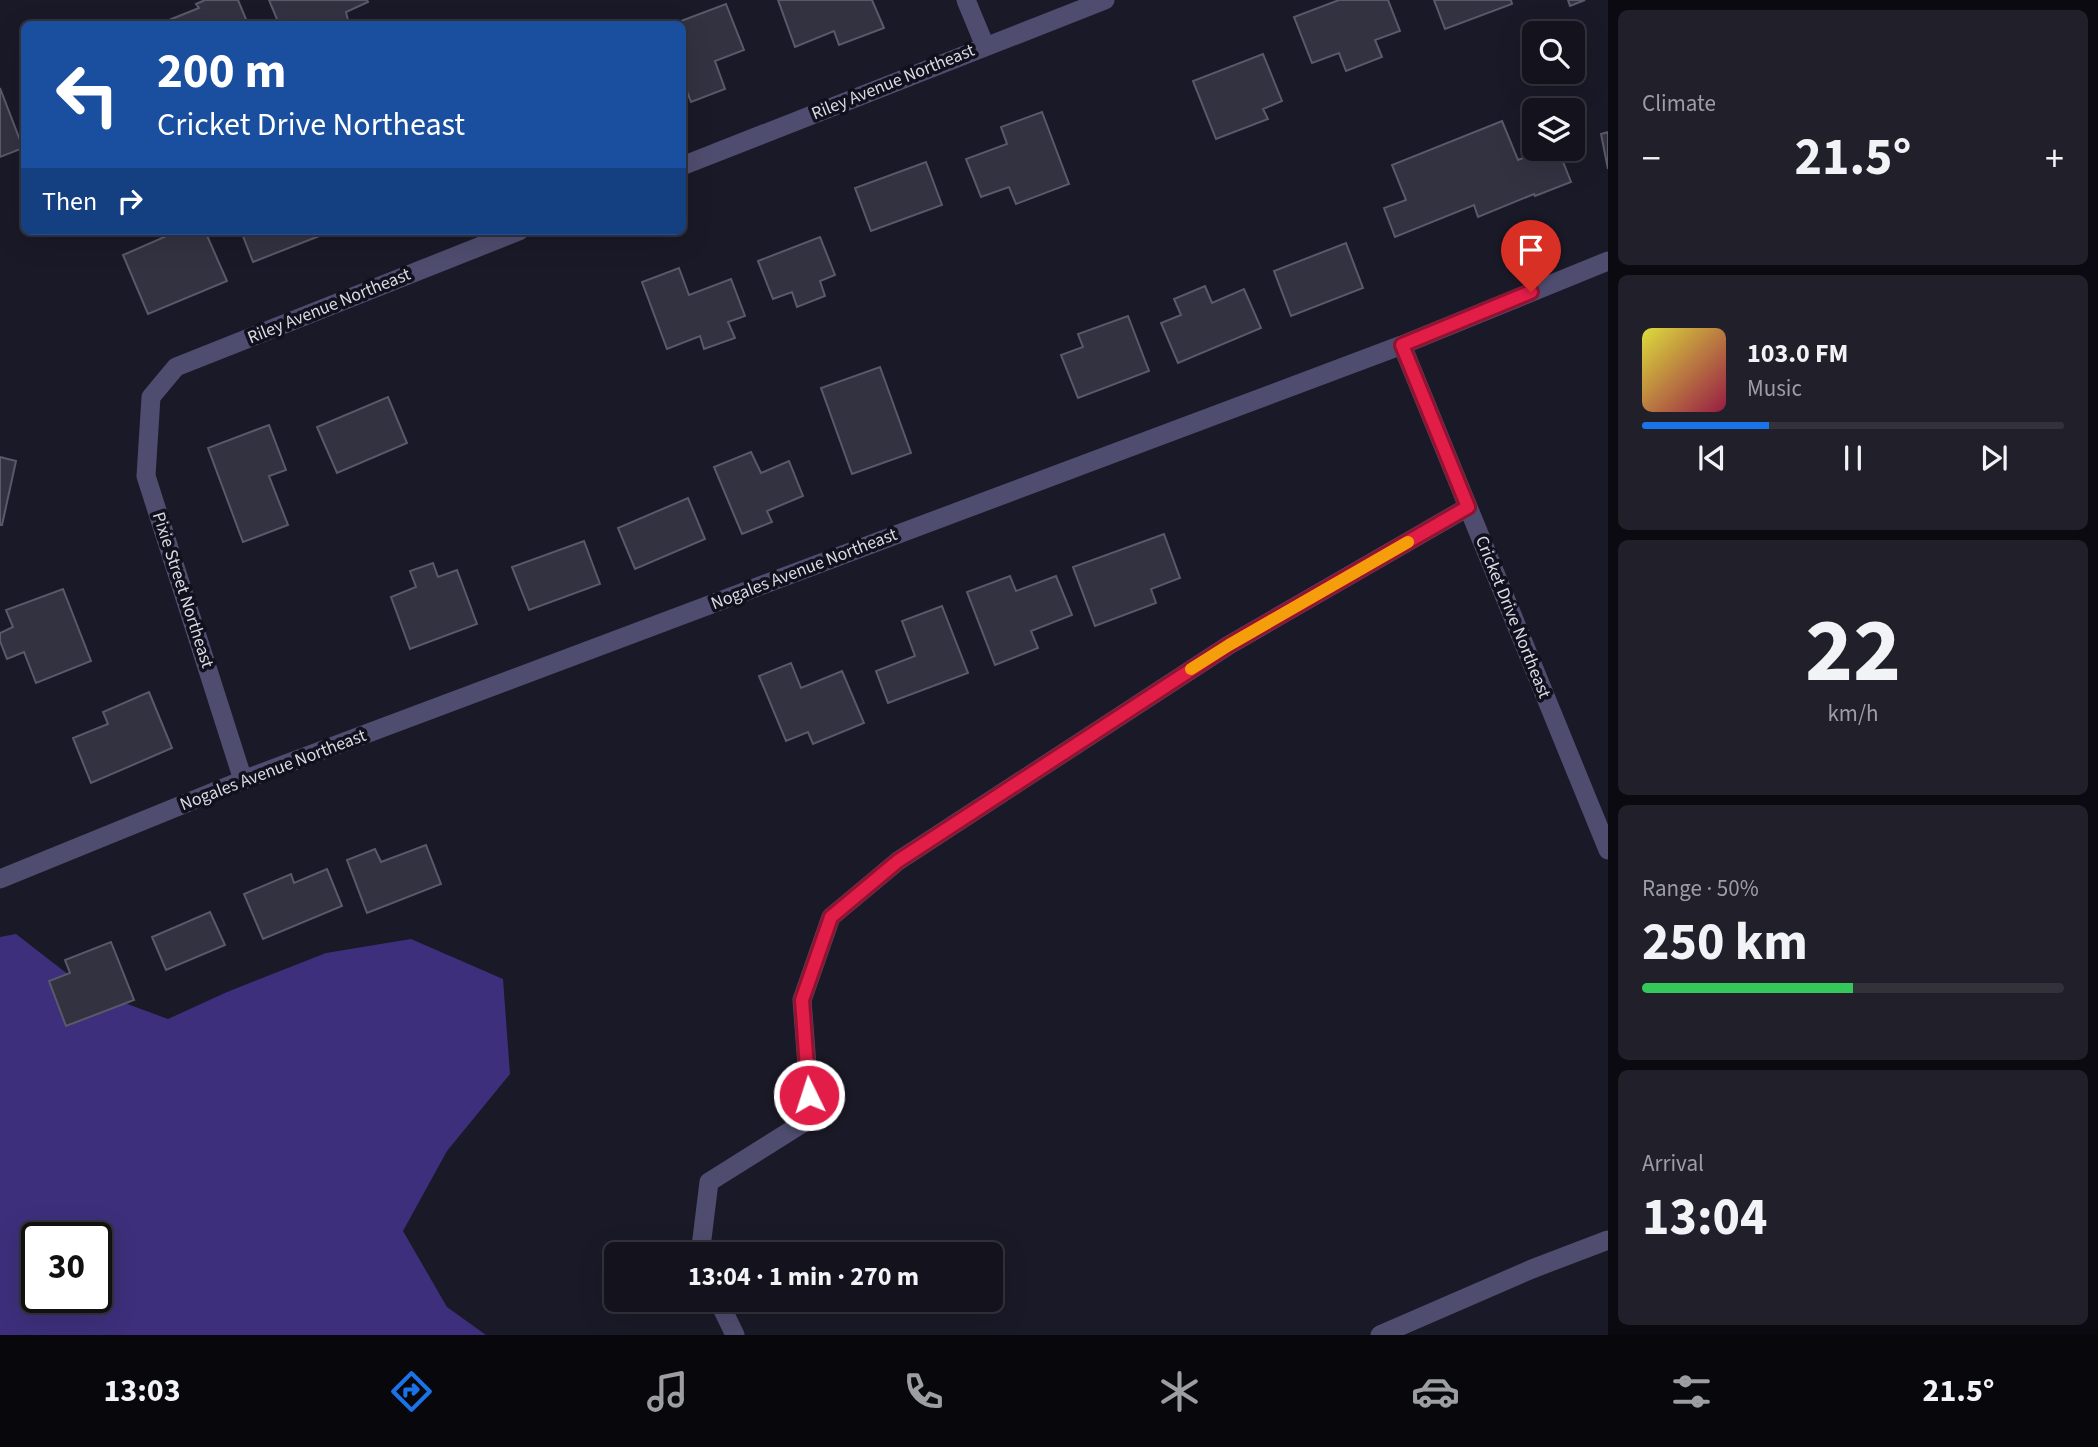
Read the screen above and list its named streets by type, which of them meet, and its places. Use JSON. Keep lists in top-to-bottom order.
{
  "streets": {
    "street": [
      "Riley Avenue Northeast",
      "Nogales Avenue Northeast",
      "Pixie Street Northeast",
      "Cricket Drive Northeast"
    ]
  },
  "crossings": [
    ["Riley Avenue Northeast", "Pixie Street Northeast"],
    ["Nogales Avenue Northeast", "Pixie Street Northeast"],
    ["Nogales Avenue Northeast", "Cricket Drive Northeast"]
  ],
  "page": {
    "tile": [
      "Climate",
      ["22", "km/h"],
      ["Range · 50%", "250 km"],
      ["Arrival", "13:04"]
    ],
    "turn": ["200 m", "Cricket Drive Northeast"],
    "heat": ["−", "21.5°", "+"],
    "then": "Then",
    "song": ["103.0 FM", "Music"],
    "limit": "30",
    "trip": "13:04 · 1 min · 270 m",
    "tabs": ["13:03", "21.5°"]
  }
}
